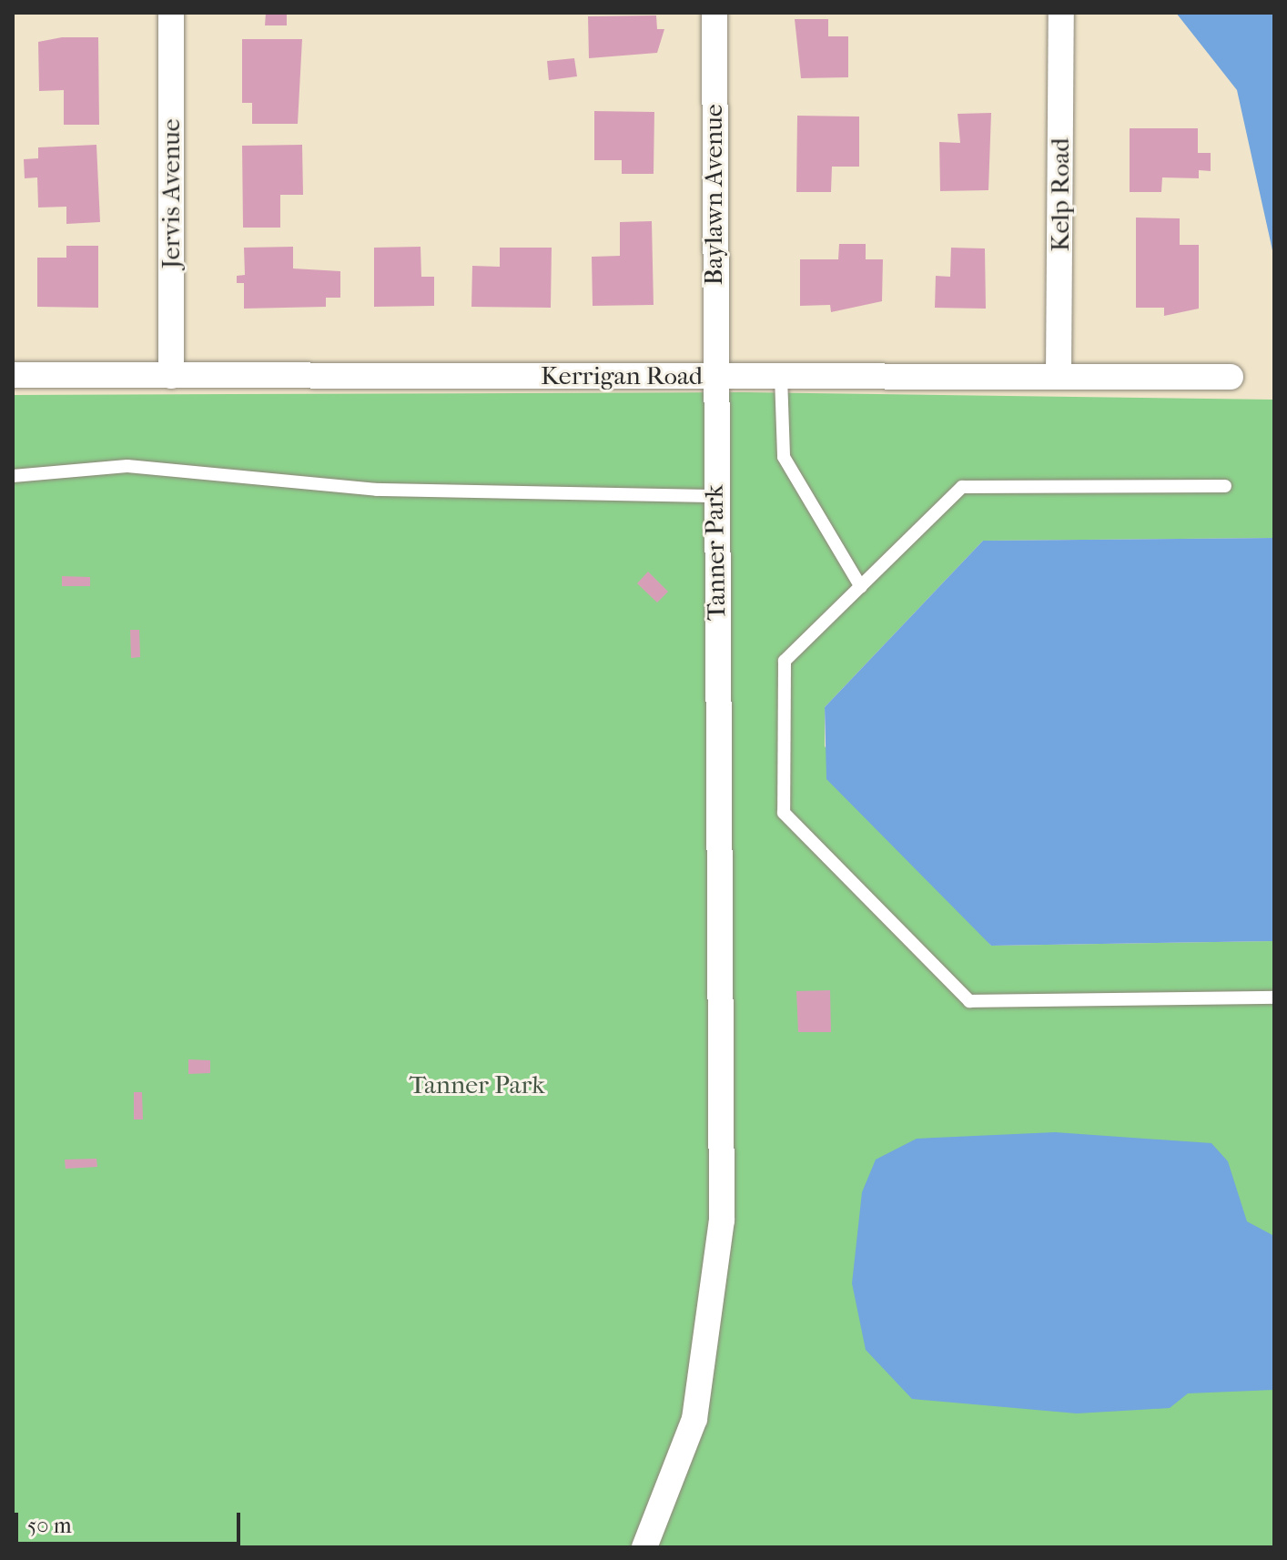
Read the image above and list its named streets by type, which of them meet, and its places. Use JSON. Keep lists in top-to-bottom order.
{
  "streets": {
    "street": [
      "Jervis Avenue",
      "Baylawn Avenue",
      "Kelp Road",
      "Kerrigan Road",
      "Tanner Park"
    ]
  },
  "crossings": [
    ["Jervis Avenue", "Kerrigan Road"],
    ["Baylawn Avenue", "Kerrigan Road"],
    ["Baylawn Avenue", "Tanner Park"],
    ["Kelp Road", "Kerrigan Road"],
    ["Kerrigan Road", "Tanner Park"]
  ],
  "parks": ["Tanner Park"],
  "scale_bar": "50 m"
}
